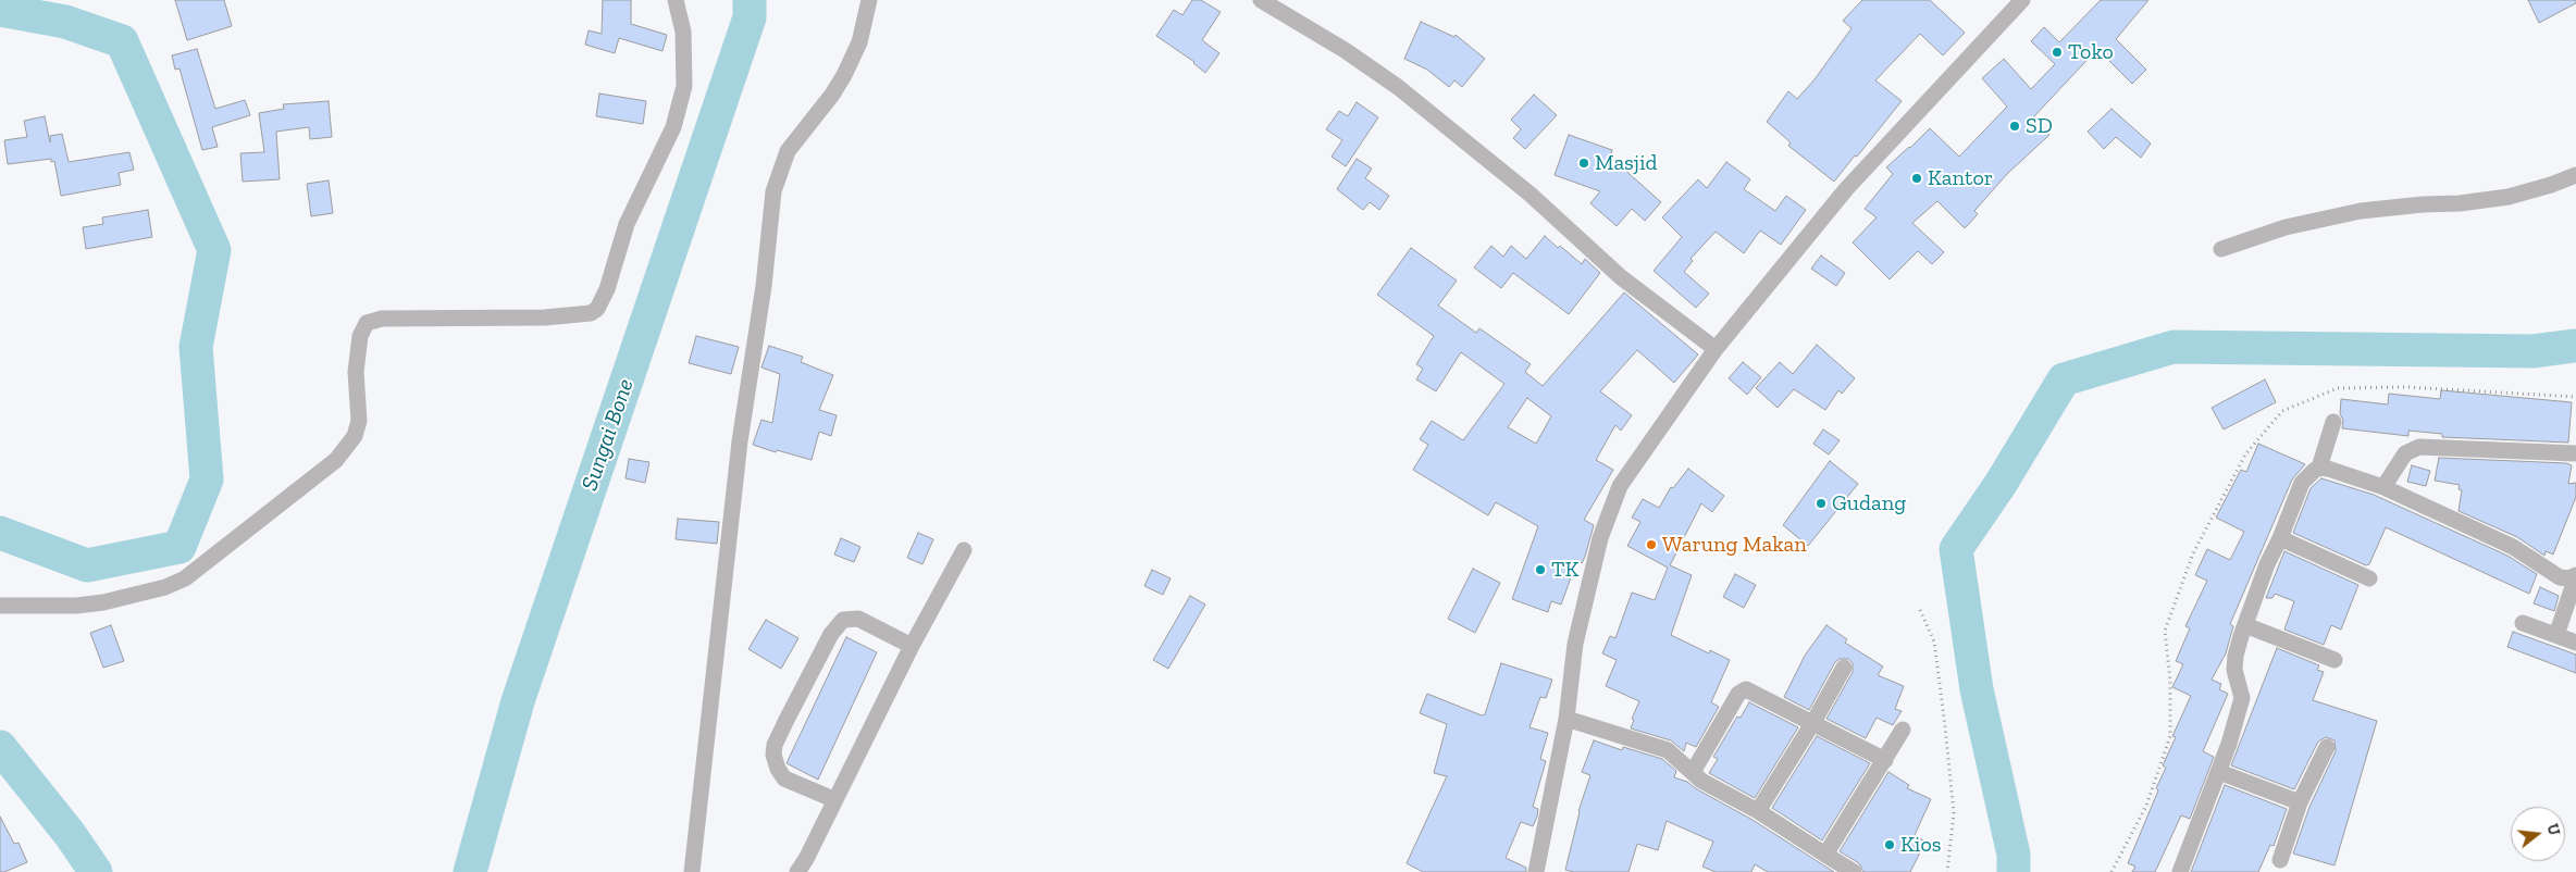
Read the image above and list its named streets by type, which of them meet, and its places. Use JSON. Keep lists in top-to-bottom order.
{
  "water": ["Sungai Bone"],
  "places": [
    "Toko",
    "SD",
    "Masjid",
    "Kantor",
    "Gudang",
    "Warung Makan",
    "TK",
    "Kios"
  ],
  "north": "right"
}
